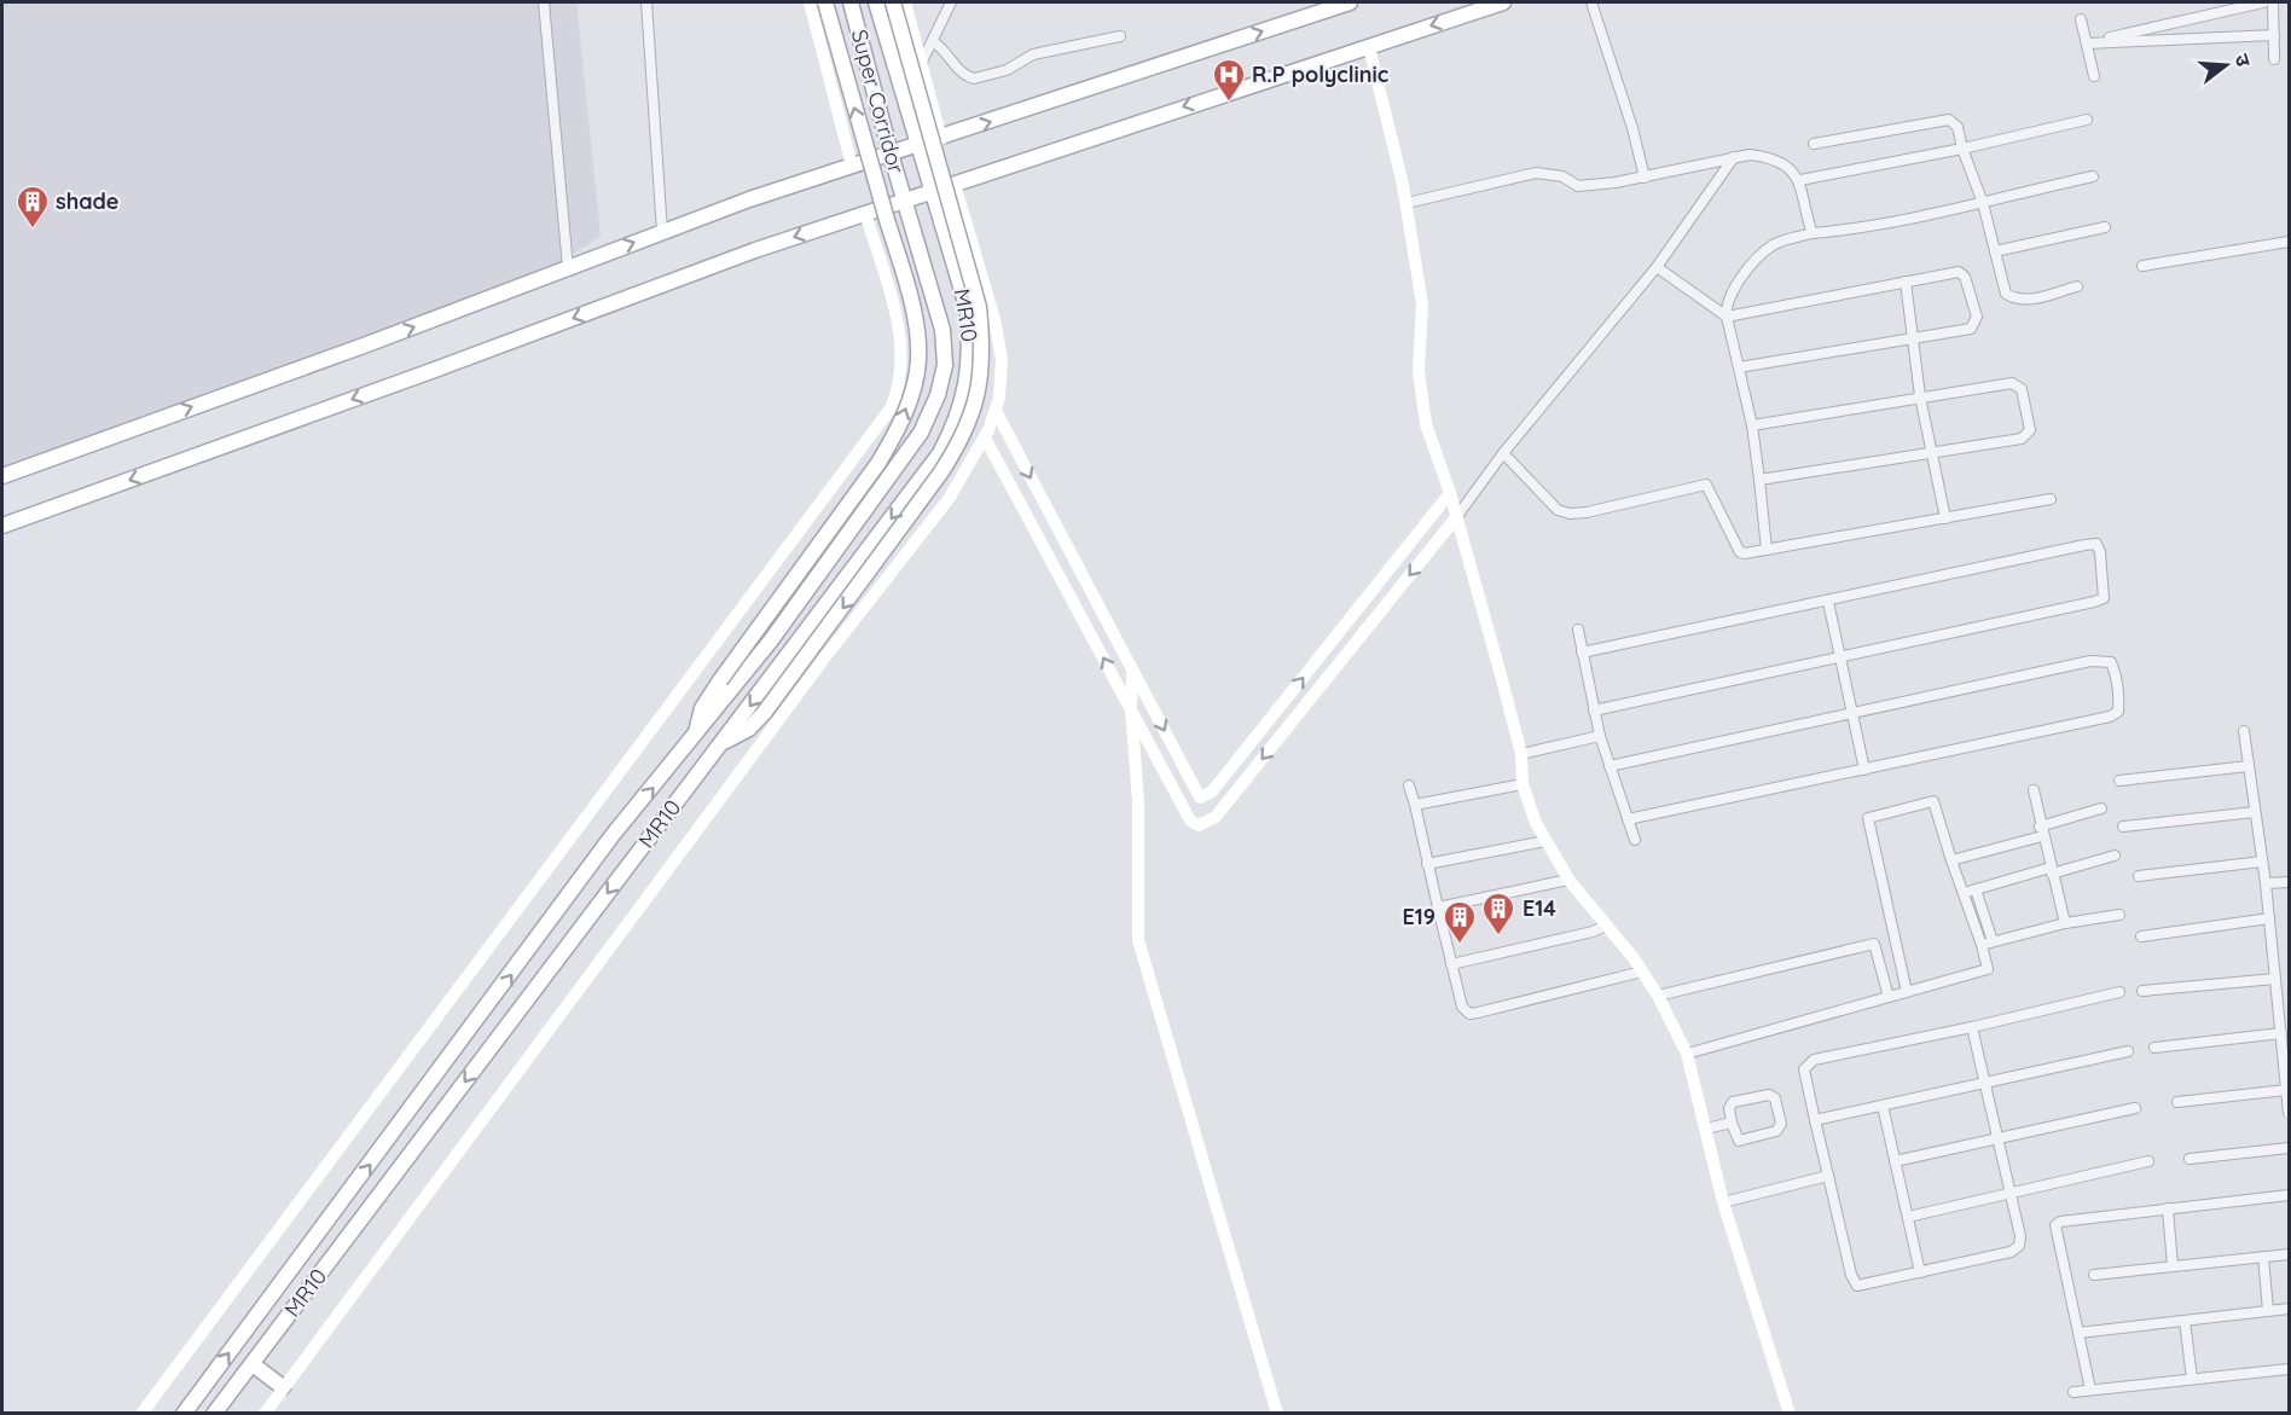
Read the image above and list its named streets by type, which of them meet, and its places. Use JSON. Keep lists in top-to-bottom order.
{
  "streets": {
    "main road": ["Super Corridor", "MR10"]
  },
  "crossings": [
    ["Super Corridor", "MR10"]
  ],
  "places": {
    "hospital": ["R.P polyclinic"],
    "building": ["shade", "E14", "E19"]
  },
  "north": "right"
}
